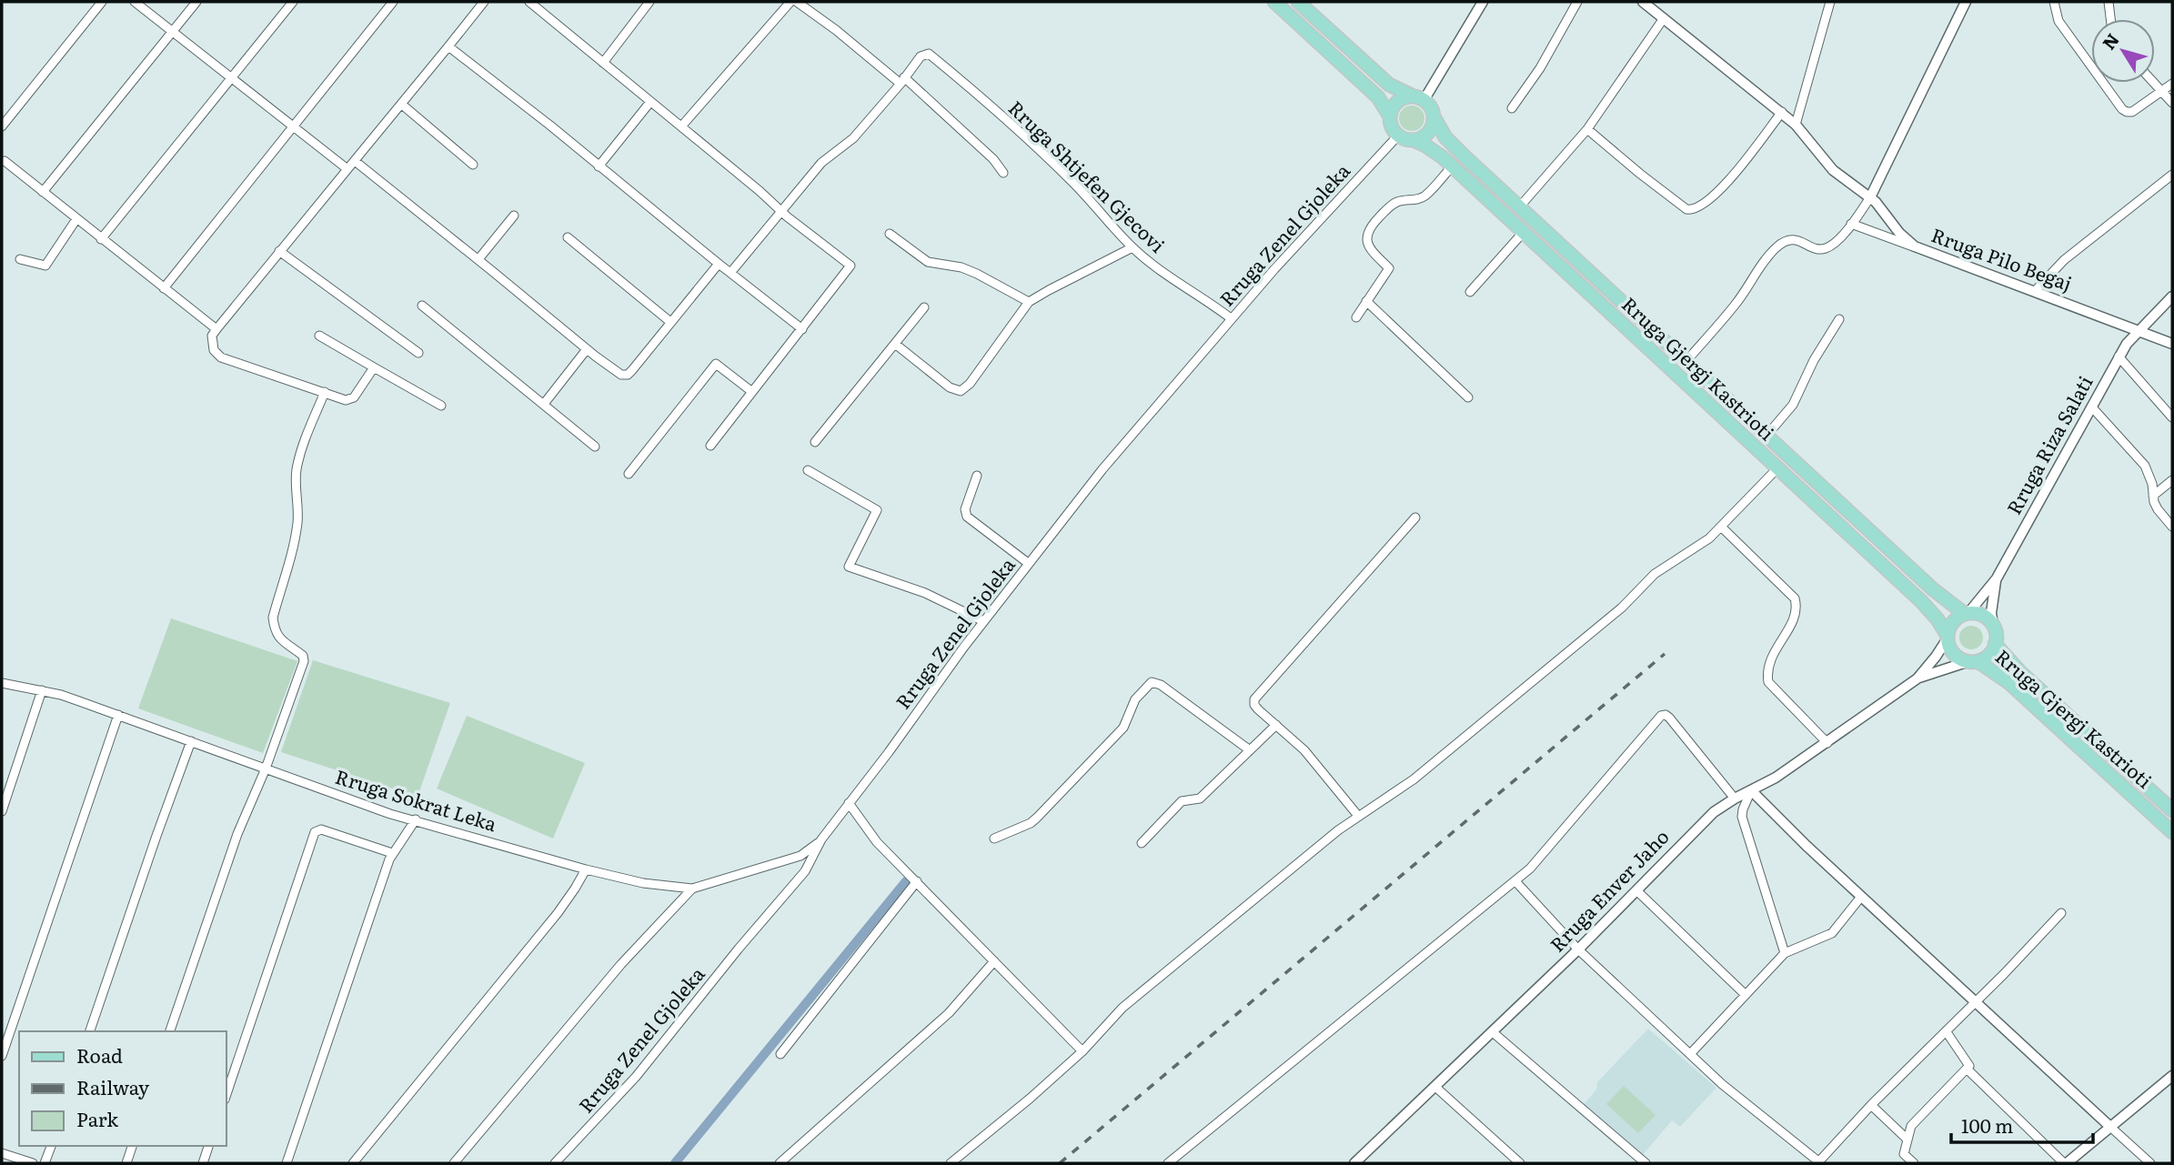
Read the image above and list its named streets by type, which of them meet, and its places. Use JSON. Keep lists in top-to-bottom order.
{
  "streets": {
    "main road": ["Rruga Gjergj Kastrioti"],
    "street": [
      "Rruga Shtjefen Gjecovi",
      "Rruga Zenel Gjoleka",
      "Rruga Pilo Begaj",
      "Rruga Riza Salati",
      "Rruga Sokrat Leka",
      "Rruga Enver Jaho"
    ]
  },
  "crossings": [
    ["Rruga Shtjefen Gjecovi", "Rruga Zenel Gjoleka"],
    ["Rruga Zenel Gjoleka", "Rruga Gjergj Kastrioti"],
    ["Rruga Zenel Gjoleka", "Rruga Sokrat Leka"],
    ["Rruga Pilo Begaj", "Rruga Riza Salati"]
  ],
  "legend": ["Road", "Railway", "Park"],
  "scale_bar": "100 m",
  "north": "top left"
}
